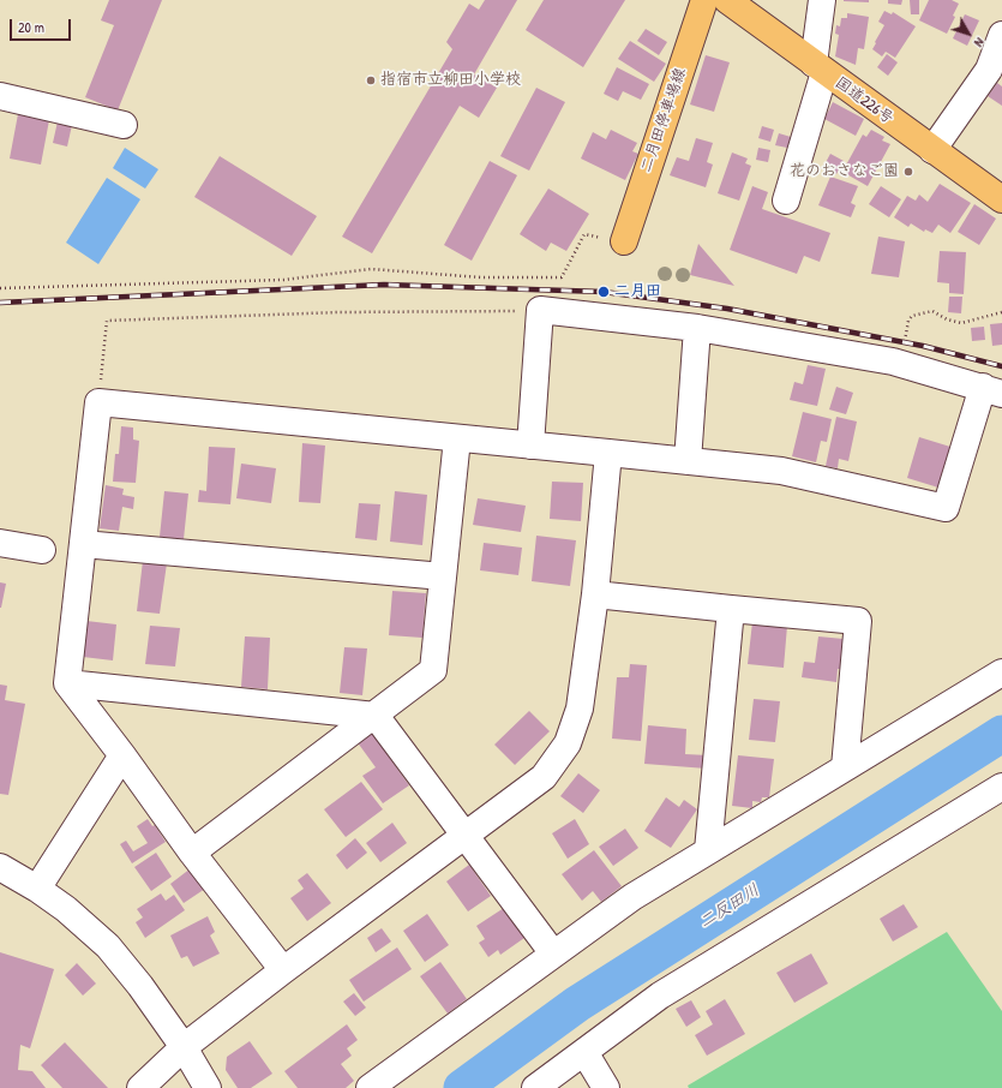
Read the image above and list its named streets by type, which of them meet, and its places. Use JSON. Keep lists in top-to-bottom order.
{
  "streets": {
    "main road": ["国道226号", "二月田停車場線"]
  },
  "water": ["二反田川"],
  "places": ["指宿市立柳田小学校", "花のおさなご園", "二月田"],
  "scale_bar": "20 m",
  "north": "bottom right"
}
